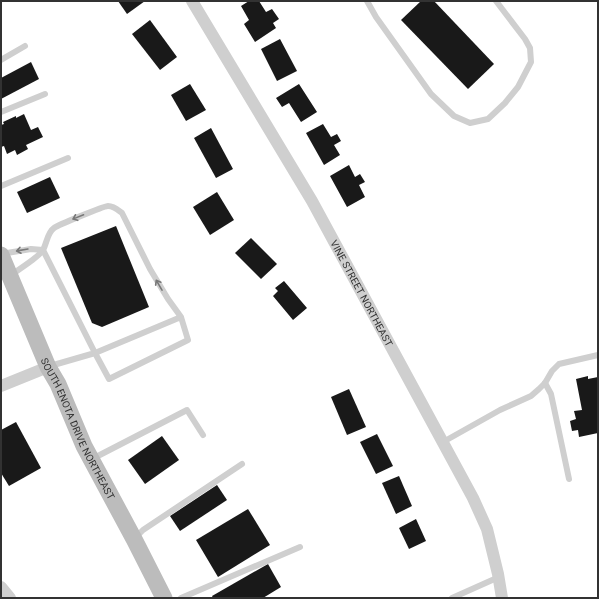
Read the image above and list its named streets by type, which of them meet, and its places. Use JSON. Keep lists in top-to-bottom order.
{
  "streets": {
    "main road": ["SOUTH ENOTA DRIVE NORTHEAST"],
    "street": ["VINE STREET NORTHEAST"]
  }
}
